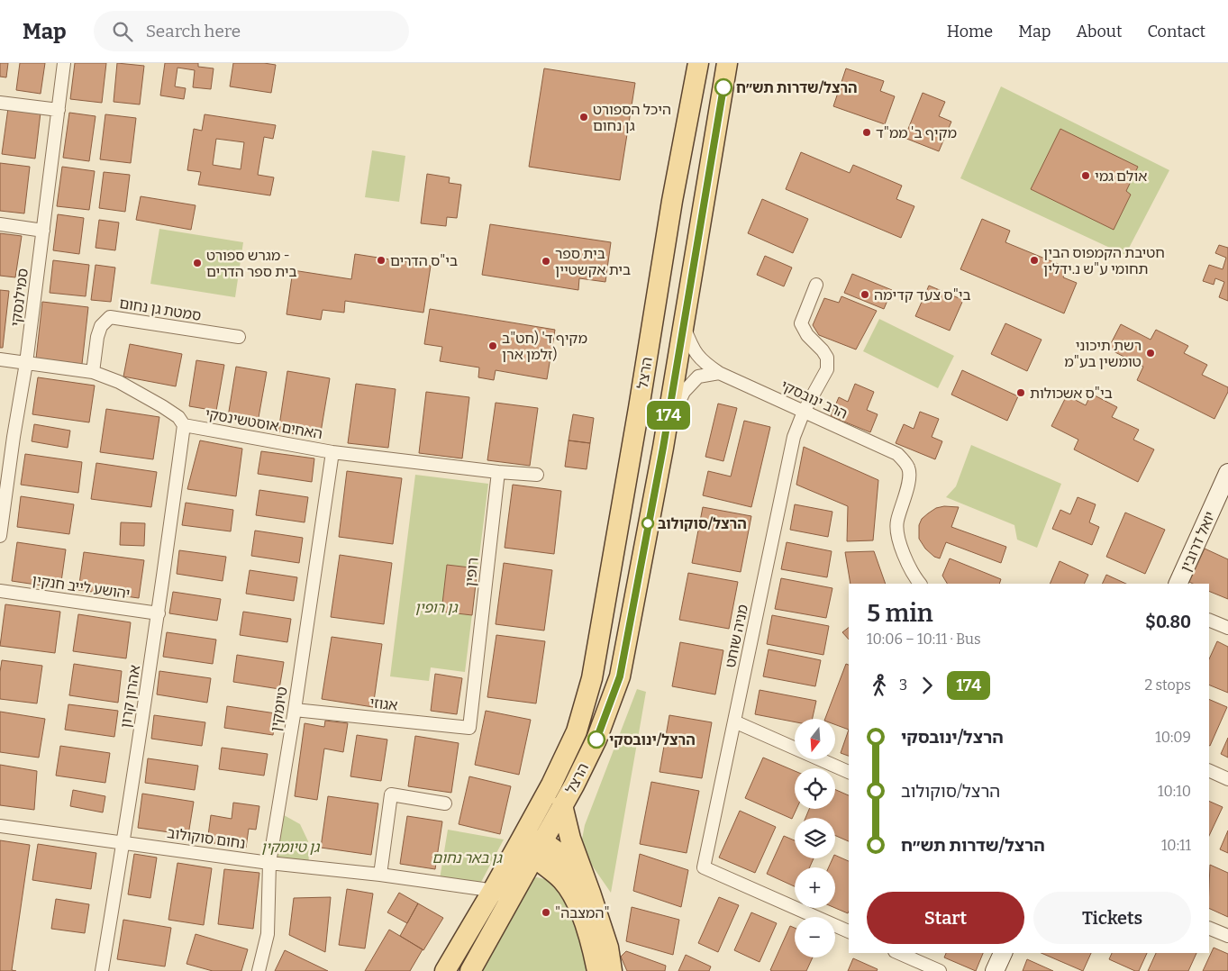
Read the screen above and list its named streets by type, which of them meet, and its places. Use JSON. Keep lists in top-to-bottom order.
{
  "streets": {
    "main road": ["הרצל"],
    "street": [
      "סמילנסקי",
      "סמטת גן נחום",
      "הרב ינובסקי",
      "האחים אוסטשינסקי",
      "יואל דרובין",
      "רופין",
      "יהושע לייב חנקין",
      "מניה שוחט",
      "אהרון קרון",
      "אגוזי",
      "טיומקין",
      "נחום סוקולוב"
    ]
  },
  "crossings": [
    ["סמילנסקי", "האחים אוסטשינסקי"],
    ["סמטת גן נחום", "האחים אוסטשינסקי"],
    ["הרצל", "הרב ינובסקי"],
    ["הרצל", "נחום סוקולוב"],
    ["הרב ינובסקי", "מניה שוחט"],
    ["האחים אוסטשינסקי", "רופין"],
    ["האחים אוסטשינסקי", "אהרון קרון"],
    ["האחים אוסטשינסקי", "טיומקין"],
    ["רופין", "אגוזי"],
    ["יהושע לייב חנקין", "אהרון קרון"],
    ["אהרון קרון", "נחום סוקולוב"],
    ["אגוזי", "טיומקין"],
    ["טיומקין", "נחום סוקולוב"]
  ],
  "parks": ["גן רופין", "גן טיומקין", "גן באר נחום"],
  "places": [
    "הרצל/שדרות תש״ח",
    "היכל הספורט גן נחום",
    "מקיף ב' ממ\"ד",
    "אולם גמי",
    "בי\"ס הדרים",
    "חטיבת הקמפוס הבין תחומי ע\"ש נ.ידלין",
    "בית ספר בית אקשטיין",
    "מגרש ספורט - בית ספר הדרים",
    "בי\"ס צעד קדימה",
    "מקיף ד' (חט\"ב זלמן ארן)",
    "רשת תיכוני טומשין בע\"מ",
    "בי\"ס אשכולות",
    "הרצל/סוקולוב",
    "הרצל/ינובסקי",
    "\"המצבה\""
  ],
  "lines": ["bus line 174"],
  "north": "bottom",
  "page": {
    "header": "Map",
    "search": "Search here",
    "nav": [
      "Home",
      "Map",
      "About",
      "Contact"
    ],
    "on_map": "174",
    "heading": ["5 min", "10:06 – 10:11 · Bus", "$0.80"],
    "legs": ["3", "174", "2 stops"],
    "list": [
      {
        "name": "הרצל/ינובסקי",
        "value": "10:09"
      },
      {
        "name": "הרצל/סוקולוב",
        "value": "10:10"
      },
      {
        "name": "הרצל/שדרות תש״ח",
        "value": "10:11"
      }
    ],
    "map_buttons": ["+", "−"],
    "buttons": ["Start", "Tickets"]
  }
}
